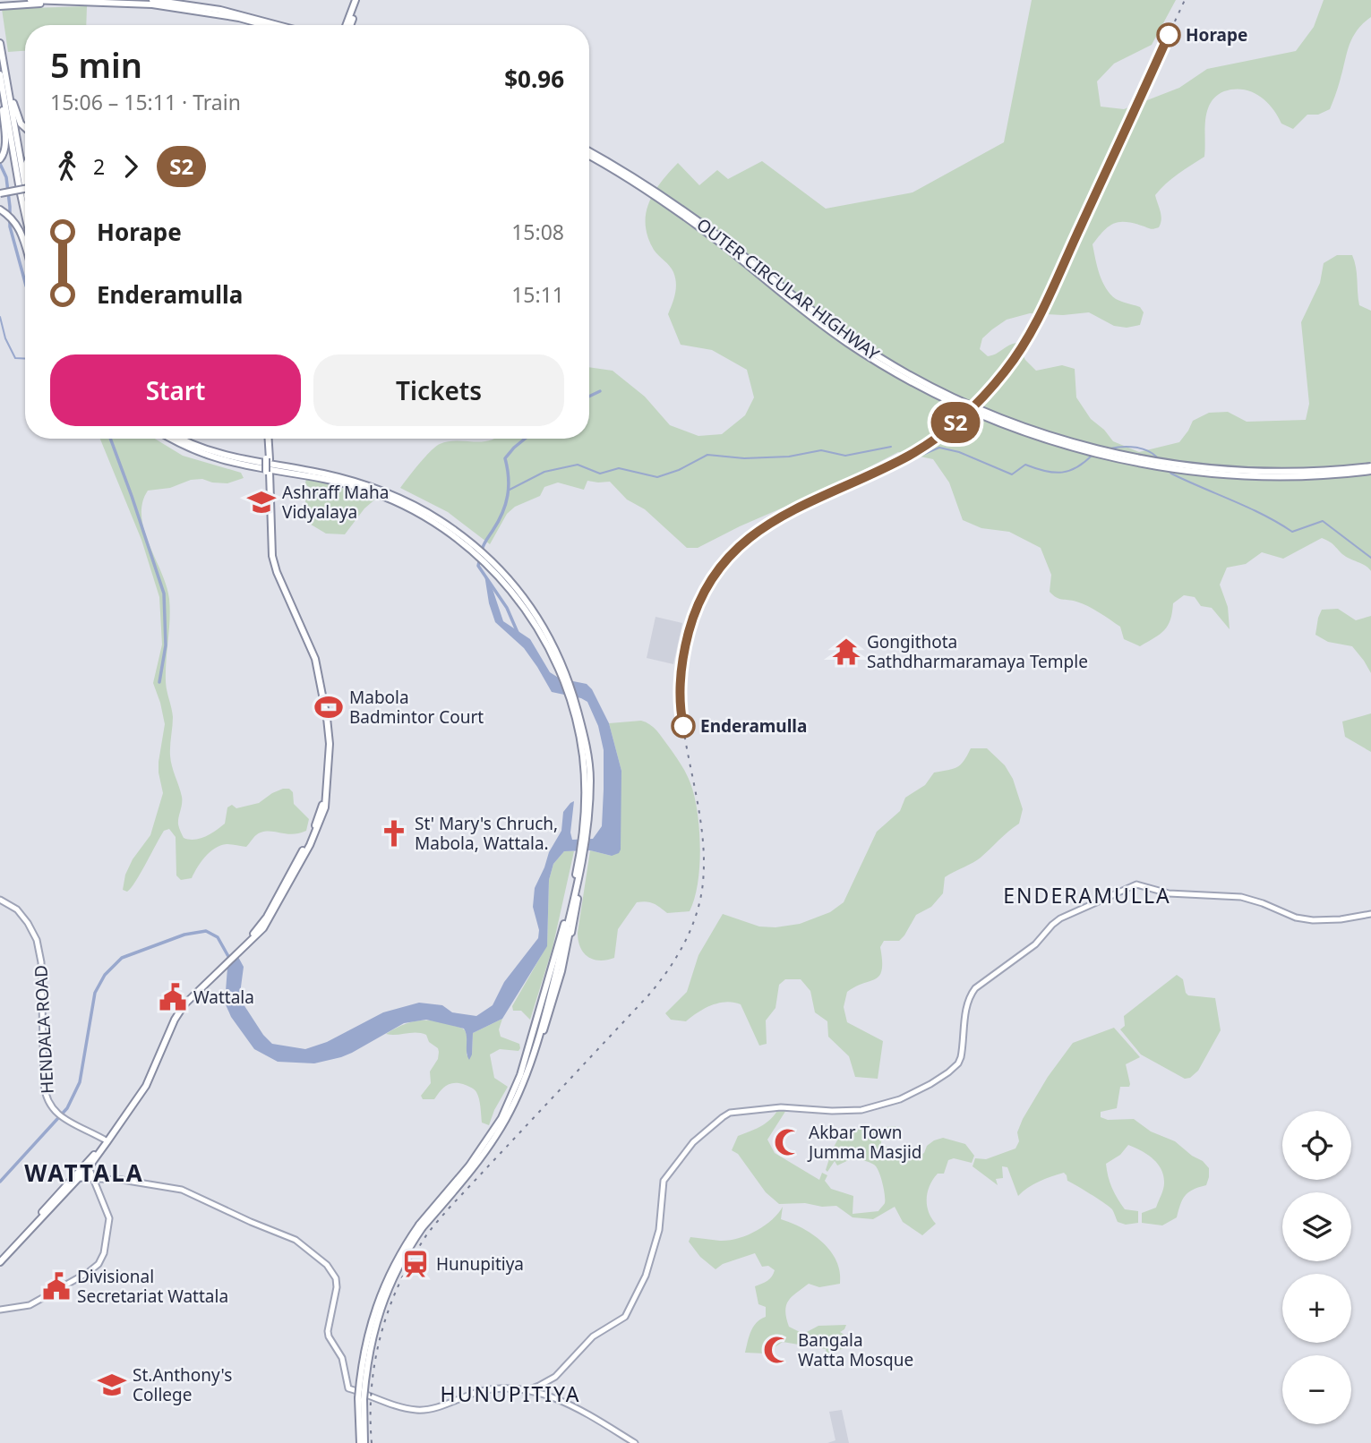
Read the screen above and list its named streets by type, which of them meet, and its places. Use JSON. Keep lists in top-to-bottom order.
{
  "streets": {
    "highway": ["OUTER CIRCULAR HIGHWAY"],
    "main road": ["HENDALA ROAD"]
  },
  "districts": ["ENDERAMULLA", "WATTALA", "HUNUPITIYA"],
  "places": {
    "other": ["Horape", "Enderamulla"],
    "school or university": ["Ashraff Maha Vidyalaya", "St.Anthony's College"],
    "temple": ["Gongithota Sathdharmaramaya Temple"],
    "sports": ["Mabola Badmintor Court"],
    "church": ["St' Mary's Chruch, Mabola, Wattala."],
    "public building": ["Wattala", "Divisional Secretariat Wattala"],
    "mosque": ["Akbar Town Jumma Masjid", "Bangala Watta Mosque"],
    "station": ["Hunupitiya"]
  },
  "page": {
    "on_map": "S2",
    "heading": ["5 min", "15:06 – 15:11 · Train", "$0.96"],
    "legs": ["2", "S2"],
    "list": [
      {
        "name": "Horape",
        "value": "15:08"
      },
      {
        "name": "Enderamulla",
        "value": "15:11"
      }
    ],
    "buttons": ["Start", "Tickets"],
    "map_buttons": ["+", "−"]
  }
}
